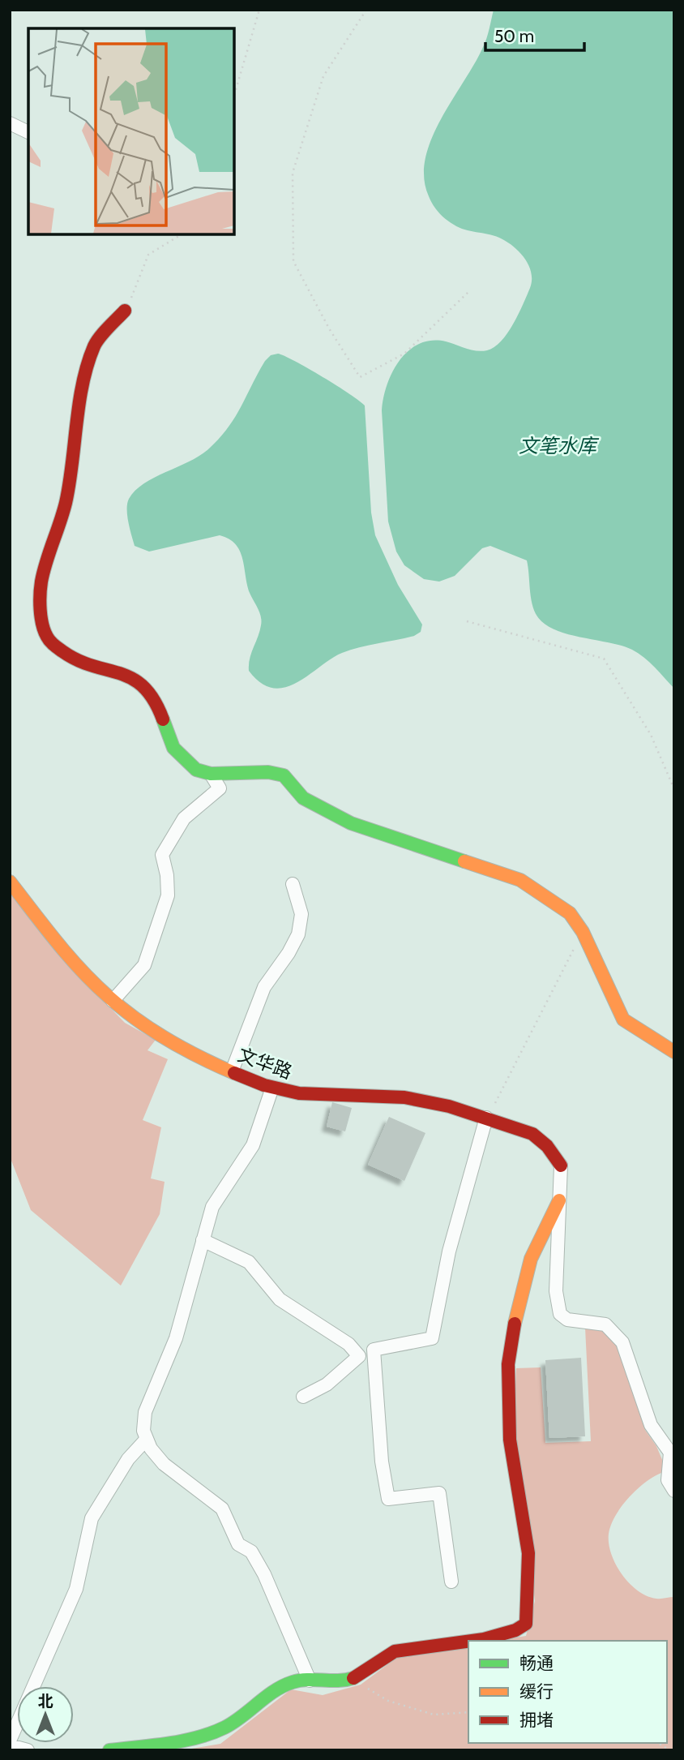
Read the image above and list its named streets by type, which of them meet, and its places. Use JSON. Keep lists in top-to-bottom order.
{
  "streets": {
    "street": ["文华路"]
  },
  "water": ["文笔水库"],
  "legend": ["畅通", "缓行", "拥堵"],
  "scale_bar": "50 m",
  "north": "top"
}
